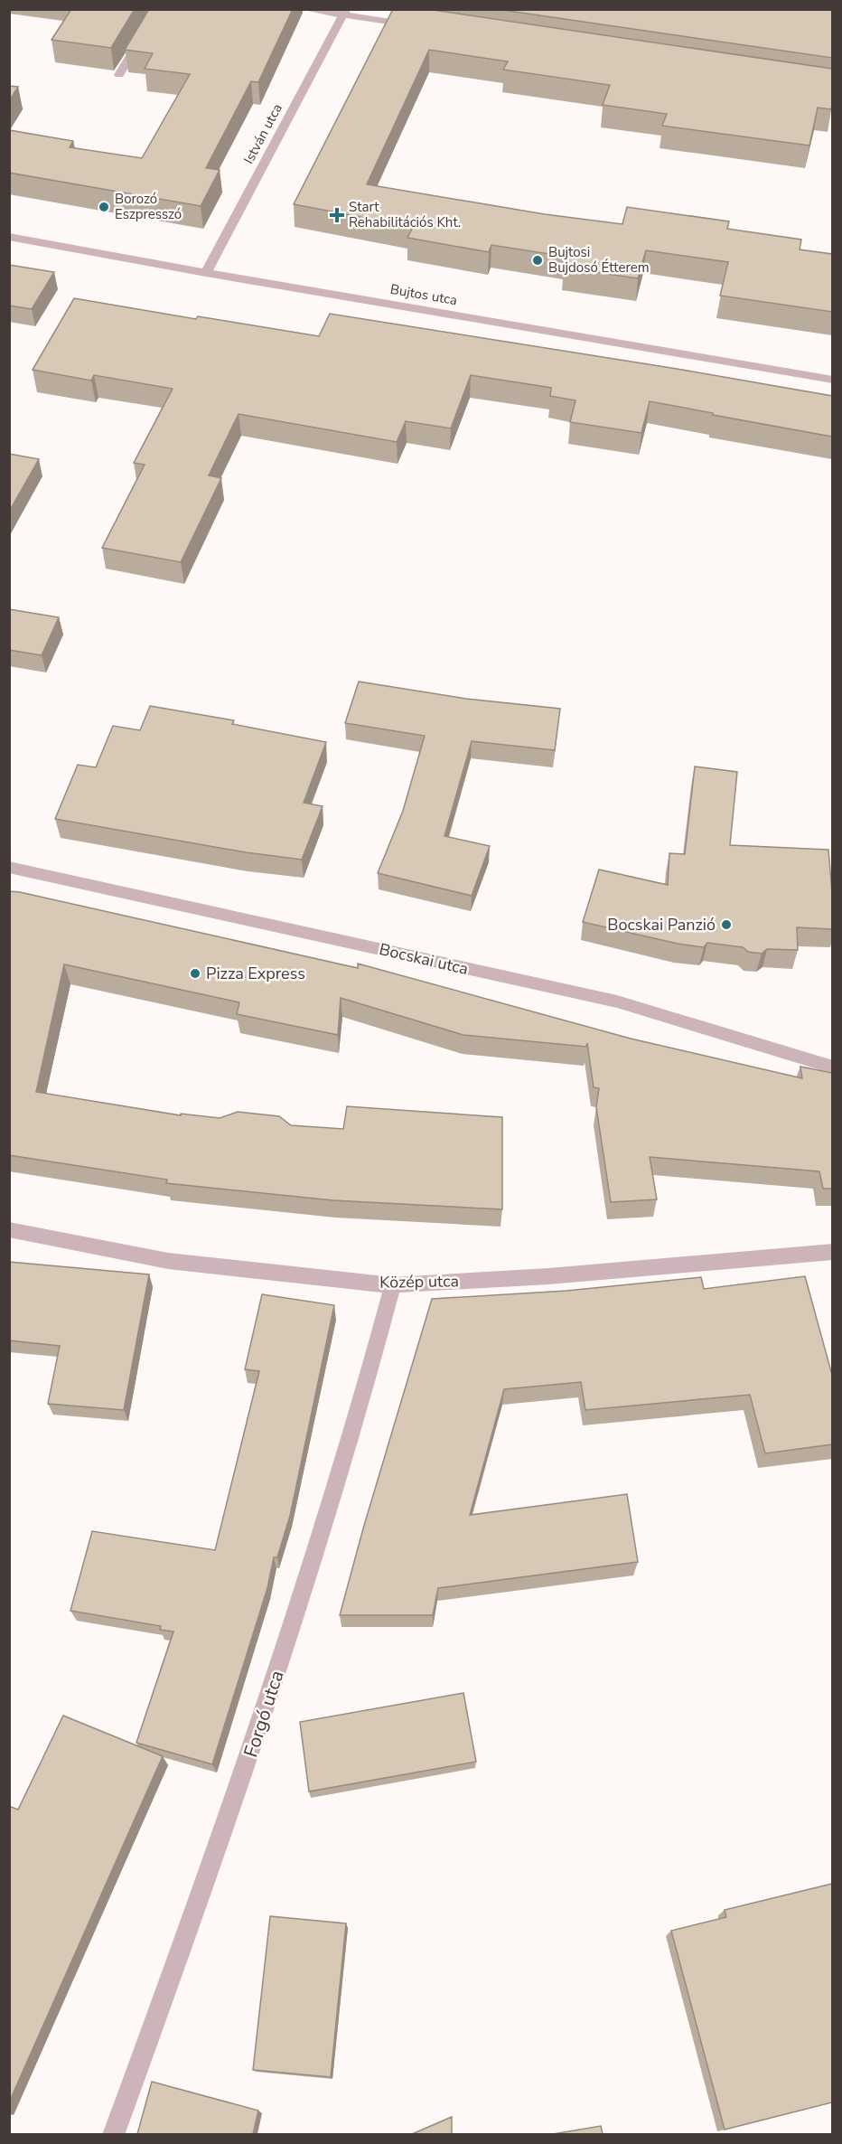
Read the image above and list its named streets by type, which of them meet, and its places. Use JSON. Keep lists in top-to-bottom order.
{
  "streets": {
    "street": [
      "István utca",
      "Bujtos utca",
      "Bocskai utca",
      "Közép utca",
      "Forgó utca"
    ]
  },
  "crossings": [
    ["István utca", "Bujtos utca"],
    ["Közép utca", "Forgó utca"]
  ],
  "places": {
    "other": [
      "Borozó Eszpresszó",
      "Bujtosi Bujdosó Étterem",
      "Bocskai Panzió",
      "Pizza Express"
    ],
    "health": ["Start Rehabilitációs Kht."]
  }
}
